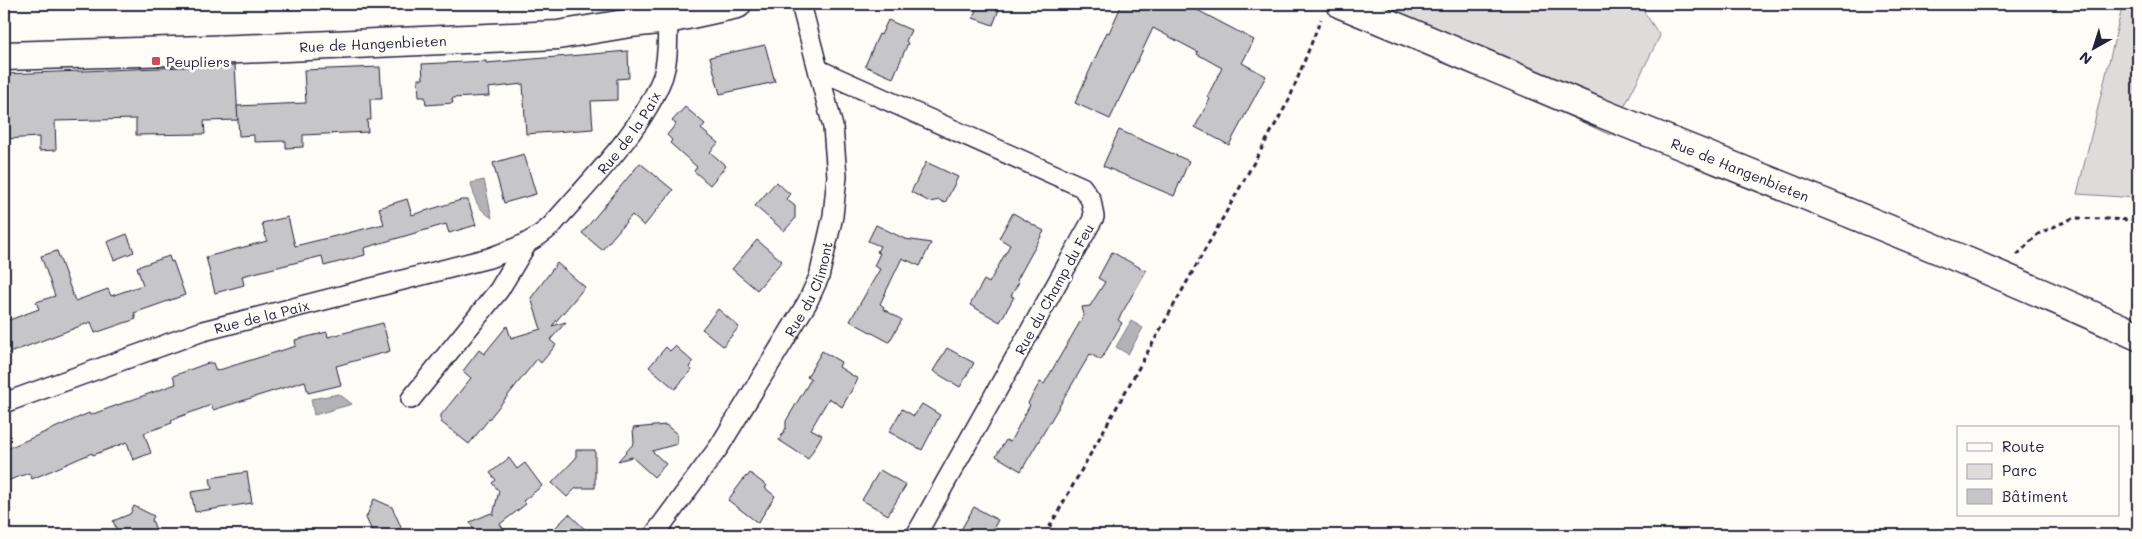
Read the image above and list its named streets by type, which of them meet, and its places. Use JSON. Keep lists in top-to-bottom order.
{
  "streets": {
    "street": [
      "Rue de Hangenbieten",
      "Rue de la Paix",
      "Rue du Climont",
      "Rue du Champ du Feu"
    ]
  },
  "crossings": [
    ["Rue de Hangenbieten", "Rue de la Paix"],
    ["Rue du Climont", "Rue du Champ du Feu"]
  ],
  "places": {
    "transit": ["Peupliers"]
  },
  "legend": ["Route", "Parc", "Bâtiment"],
  "north": "bottom left"
}
